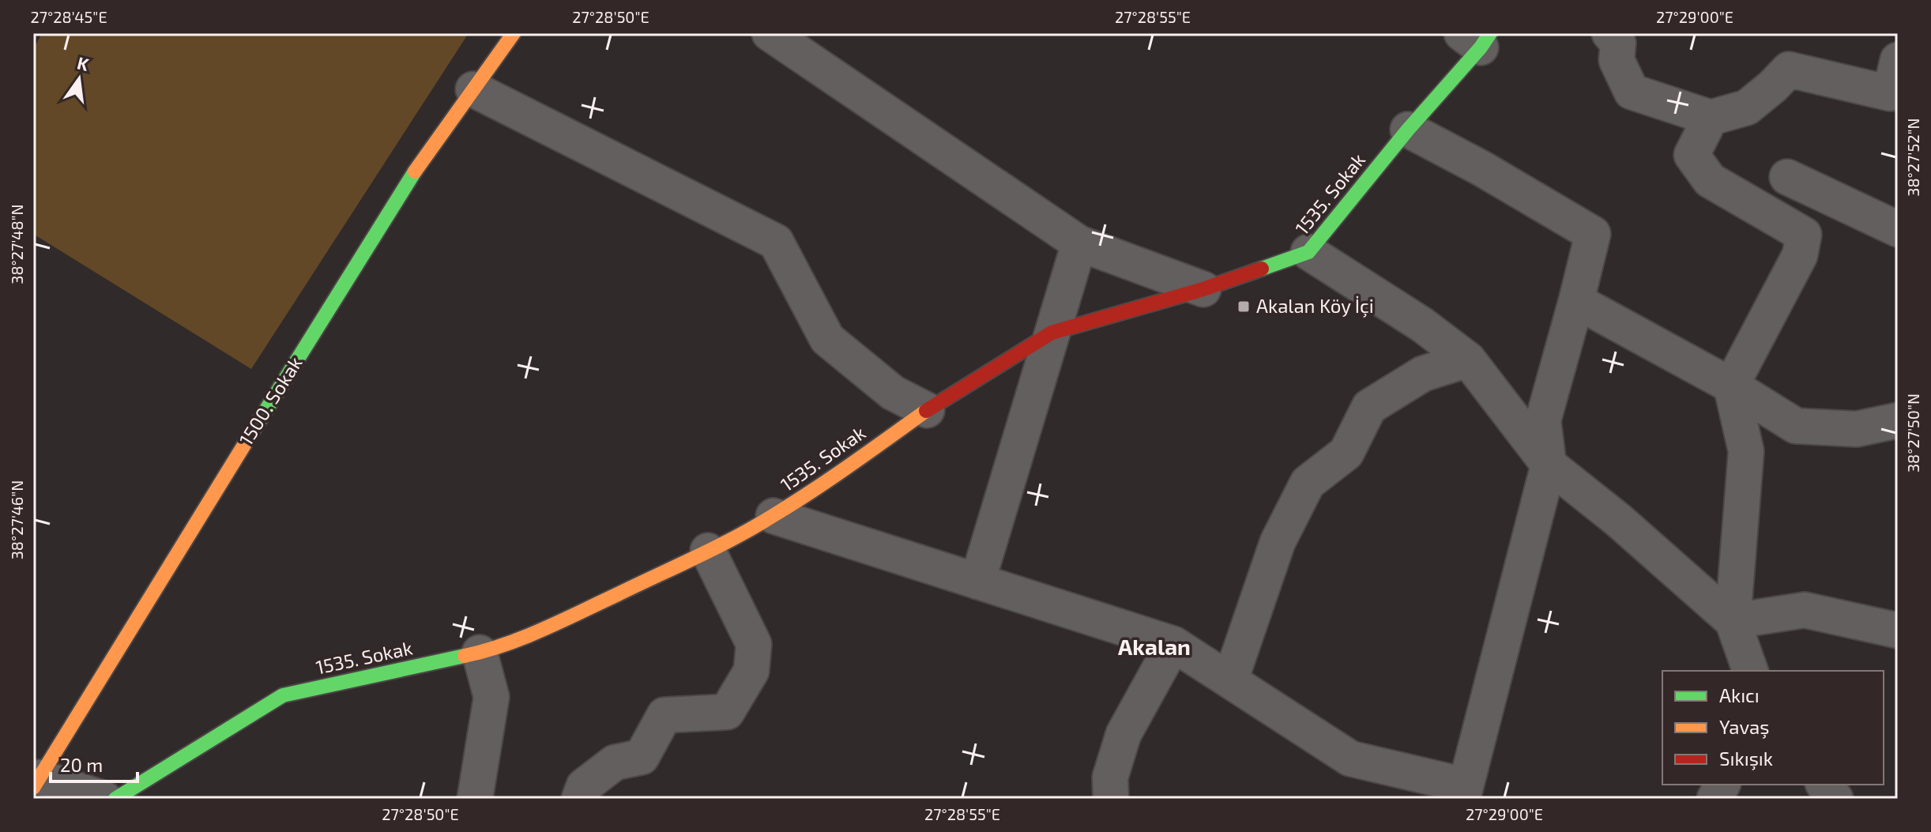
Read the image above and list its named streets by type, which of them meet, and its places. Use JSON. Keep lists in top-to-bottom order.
{
  "streets": {
    "street": ["1535. Sokak", "1500. Sokak"]
  },
  "districts": ["Akalan"],
  "places": {
    "transit": ["Akalan Köy İçi"]
  },
  "legend": ["Akıcı", "Yavaş", "Sıkışık"],
  "scale_bar": "20 m",
  "north": "top",
  "coordinates": [
    "27°28'45\"E",
    "27°28'50\"E",
    "27°28'55\"E",
    "27°29'00\"E",
    "38°27'52\"N",
    "38°27'48\"N",
    "38°27'50\"N",
    "38°27'46\"N"
  ]
}
